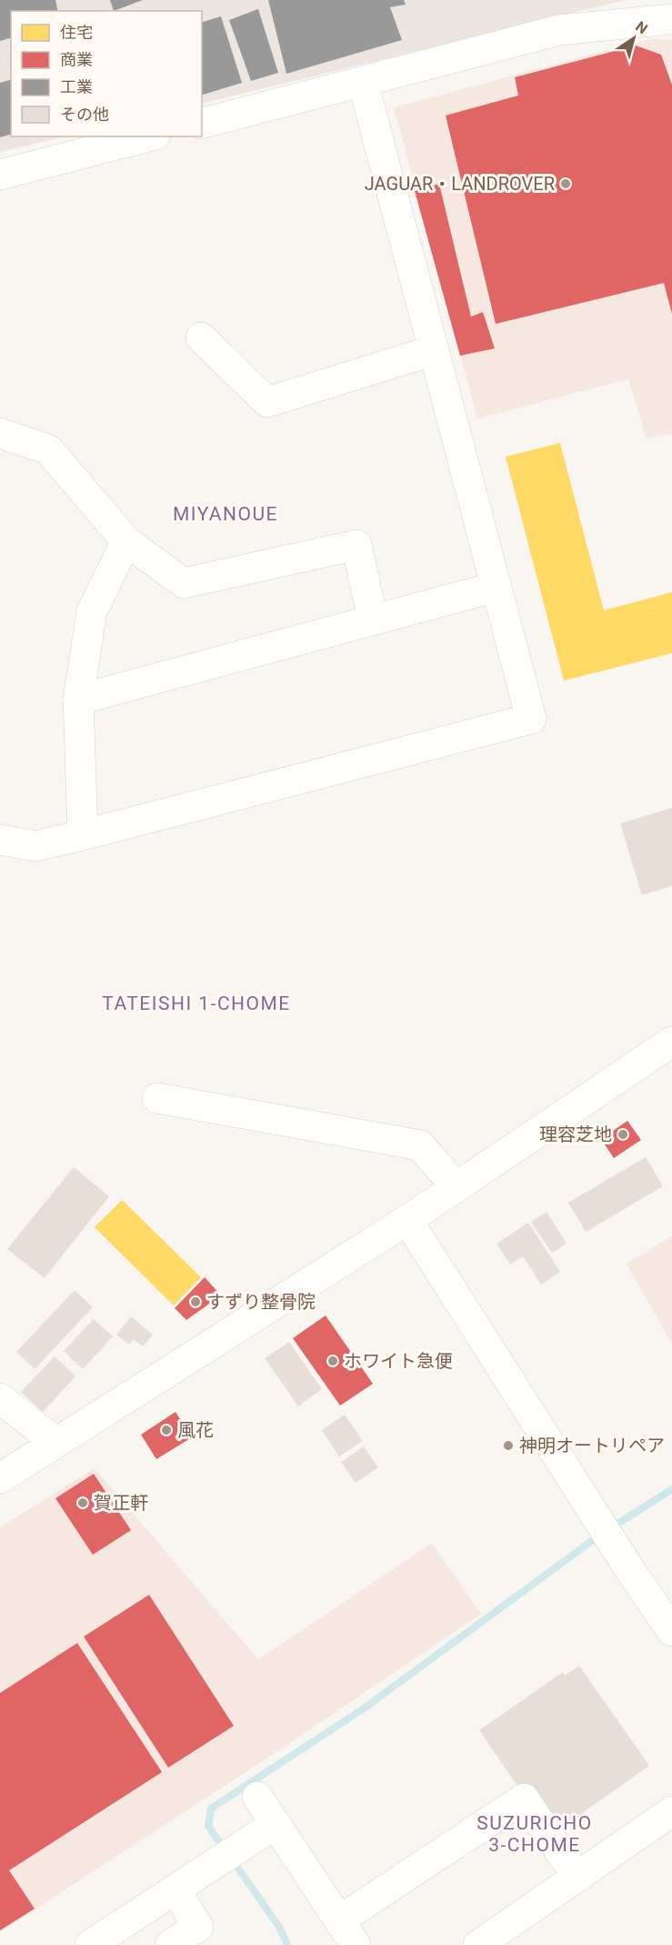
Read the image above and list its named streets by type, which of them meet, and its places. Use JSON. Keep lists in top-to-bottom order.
{
  "districts": ["MIYANOUE", "TATEISHI 1-CHOME", "SUZURICHO 3-CHOME"],
  "places": [
    "JAGUAR・LANDROVER",
    "理容芝地",
    "すずり整骨院",
    "ホワイト急便",
    "風花",
    "神明オートリペア",
    "賀正軒"
  ],
  "legend": [
    "住宅",
    "商業",
    "工業",
    "その他"
  ],
  "north": "top right"
}
